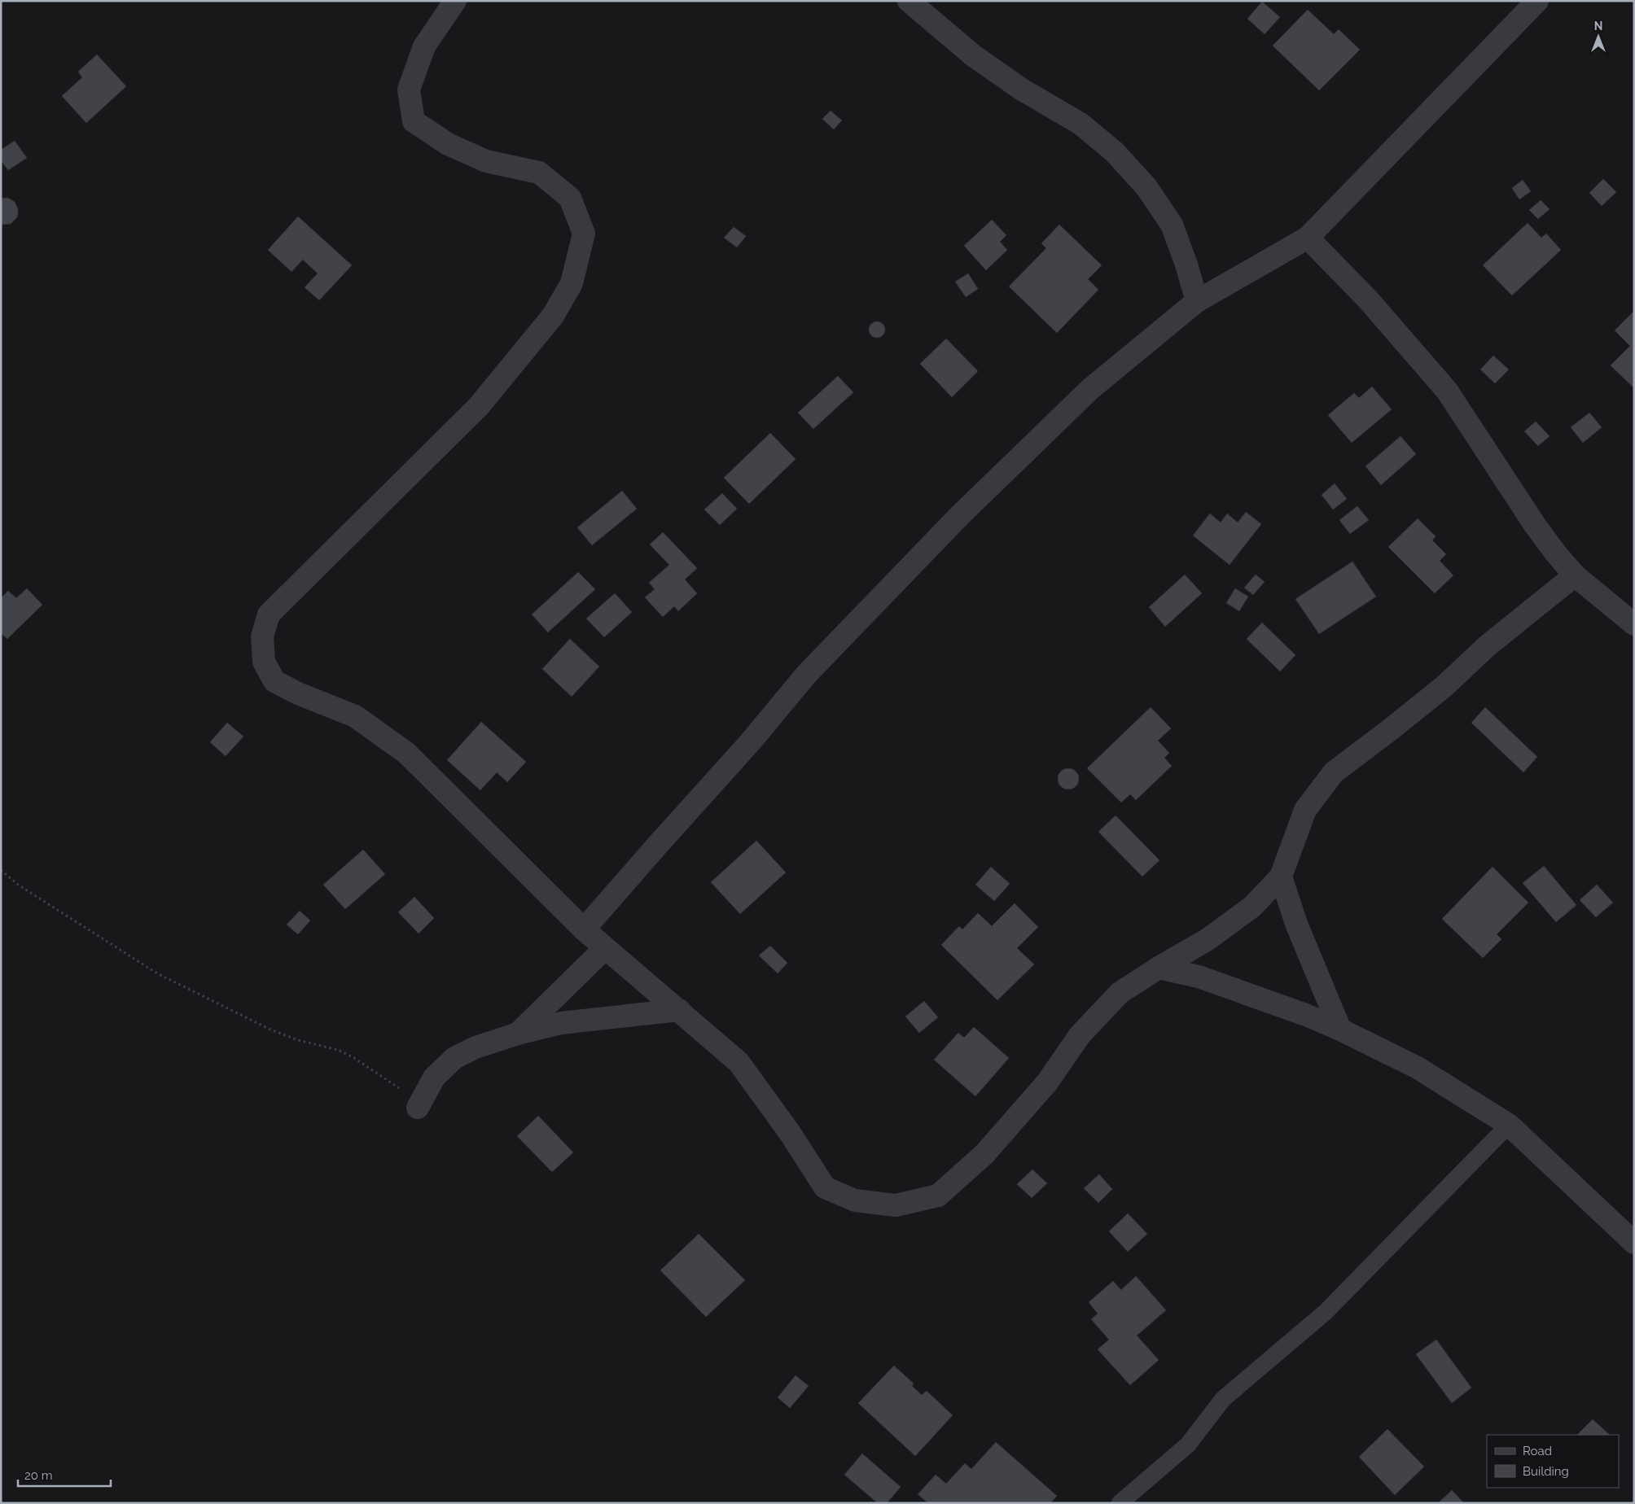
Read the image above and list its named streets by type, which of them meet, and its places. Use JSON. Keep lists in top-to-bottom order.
{
  "legend": ["Road", "Building"],
  "scale_bar": "20 m",
  "north": "top"
}
